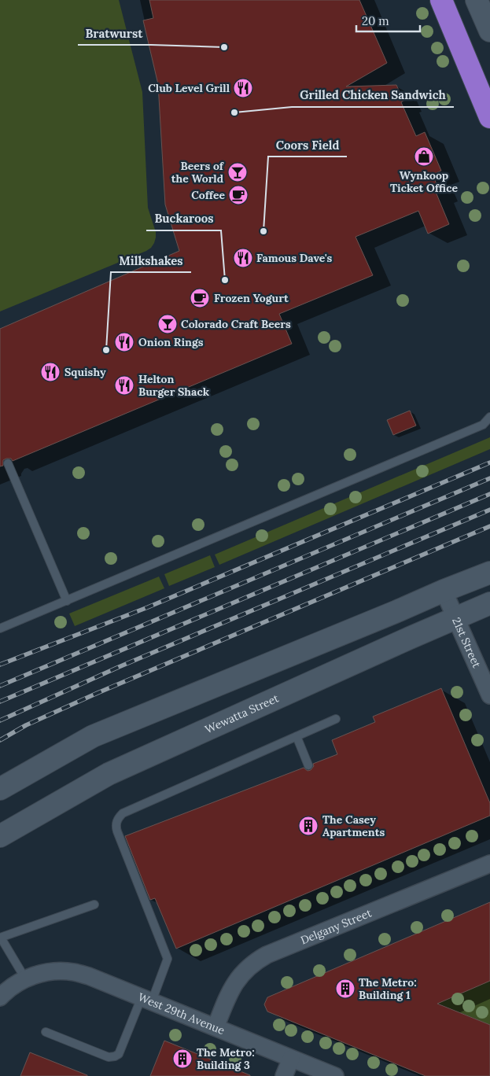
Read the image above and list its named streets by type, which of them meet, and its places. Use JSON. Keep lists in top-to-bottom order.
{
  "streets": {
    "street": [
      "21st Street",
      "Wewatta Street",
      "Delgany Street",
      "West 29th Avenue"
    ]
  },
  "crossings": [
    ["21st Street", "Wewatta Street"],
    ["Delgany Street", "West 29th Avenue"]
  ],
  "places": {
    "other": [
      "Bratwurst",
      "Grilled Chicken Sandwich",
      "Coors Field",
      "Buckaroos",
      "Milkshakes"
    ],
    "restaurant": [
      "Club Level Grill",
      "Famous Dave's",
      "Onion Rings",
      "Squishy",
      "Helton Burger Shack"
    ],
    "shop": ["Wynkoop Ticket Office"],
    "bar": ["Beers of the World", "Colorado Craft Beers"],
    "cafe": ["Coffee", "Frozen Yogurt"],
    "building": ["The Casey Apartments", "The Metro: Building 1", "The Metro: Building 3"]
  },
  "scale_bar": "20 m"
}
